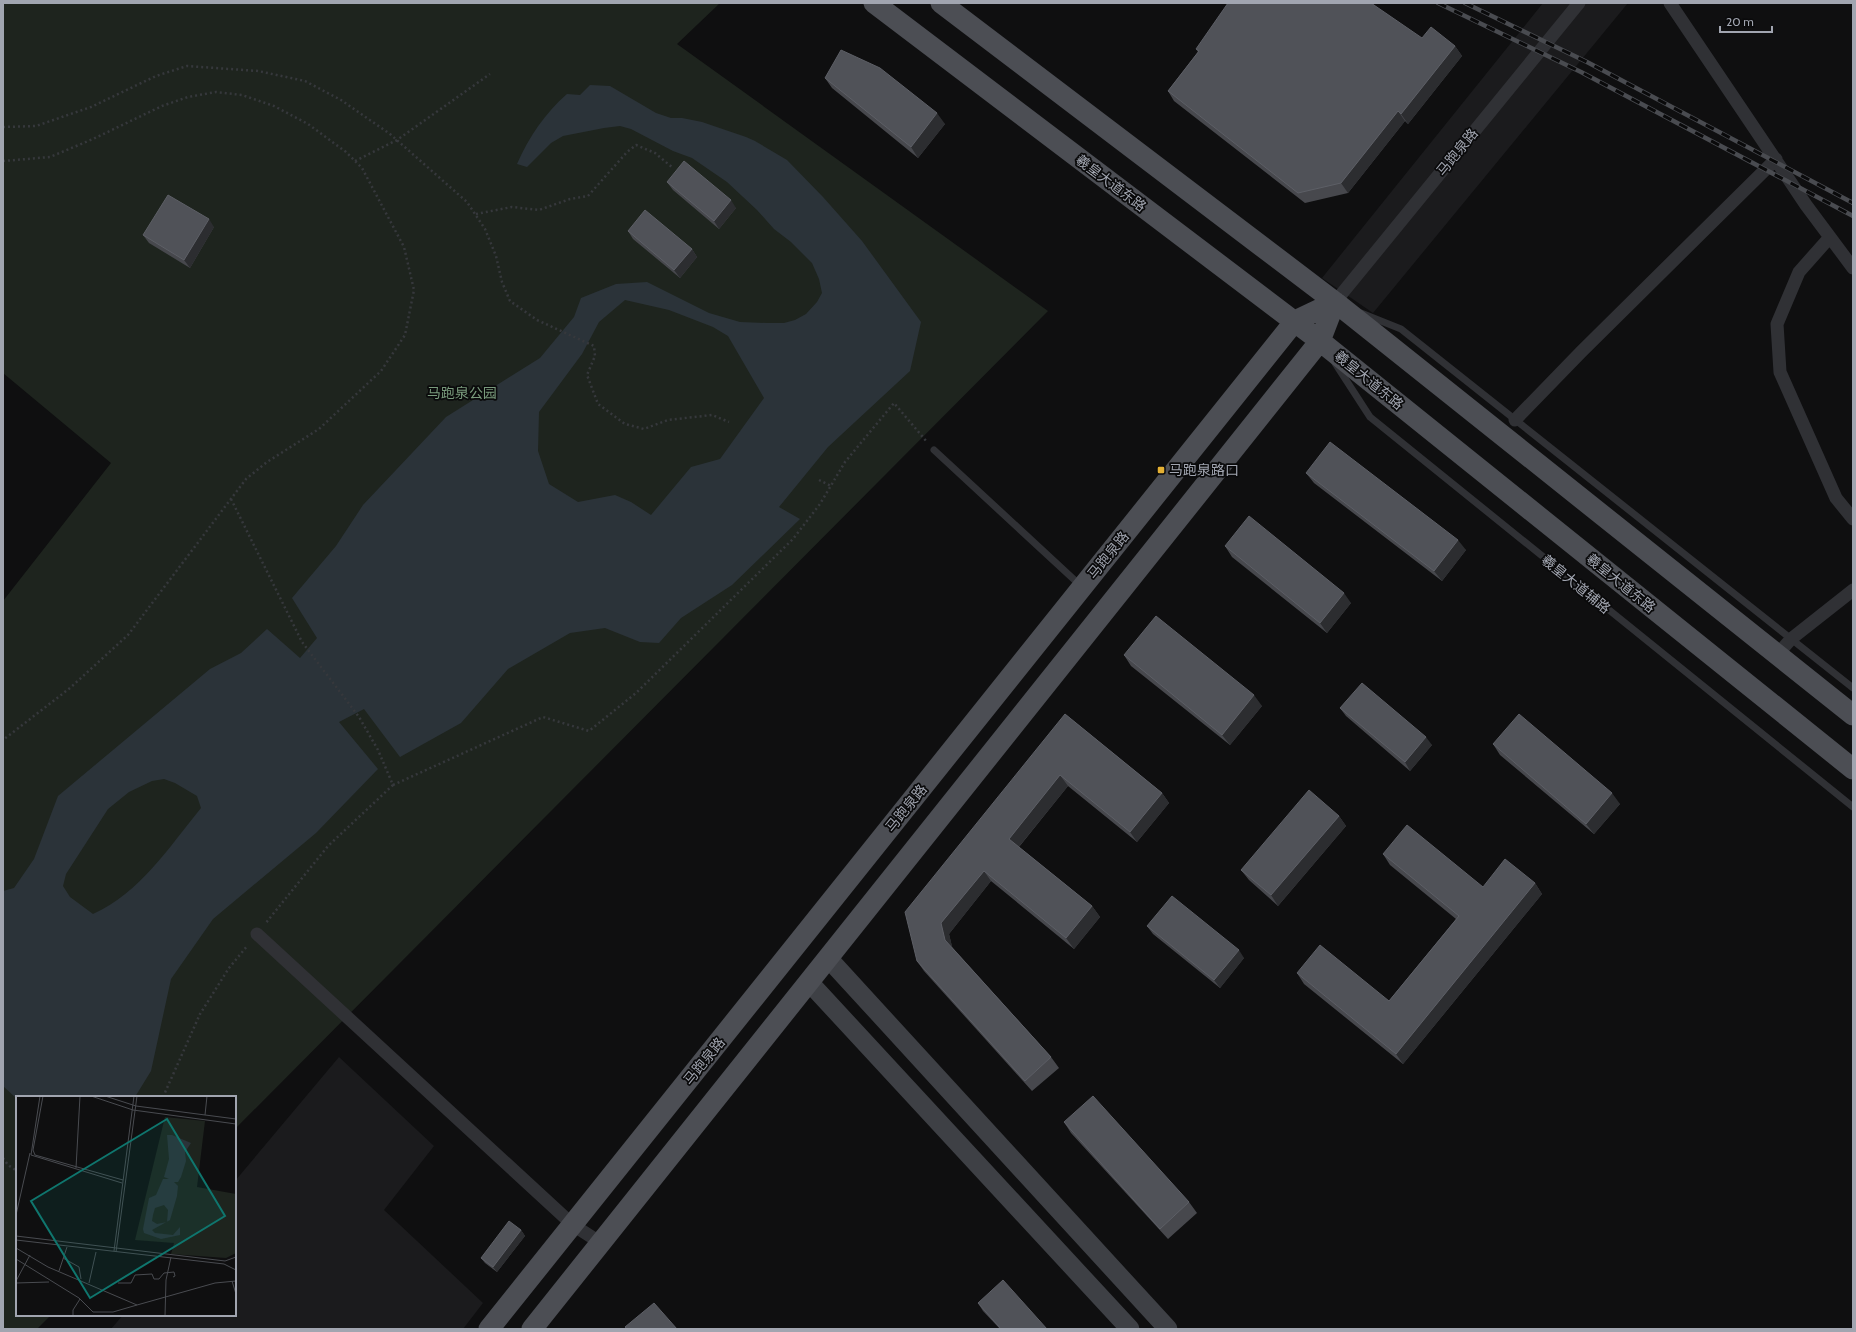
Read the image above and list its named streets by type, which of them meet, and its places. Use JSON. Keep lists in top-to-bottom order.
{
  "streets": {
    "main road": ["马跑泉路", "羲皇大道东路"],
    "lane": ["羲皇大道辅路"]
  },
  "crossings": [
    ["马跑泉路", "羲皇大道东路"],
    ["马跑泉路", "羲皇大道辅路"],
    ["羲皇大道东路", "羲皇大道辅路"]
  ],
  "parks": ["马跑泉公园"],
  "places": {
    "transit": ["马跑泉路口"]
  },
  "scale_bar": "20 m"
}
